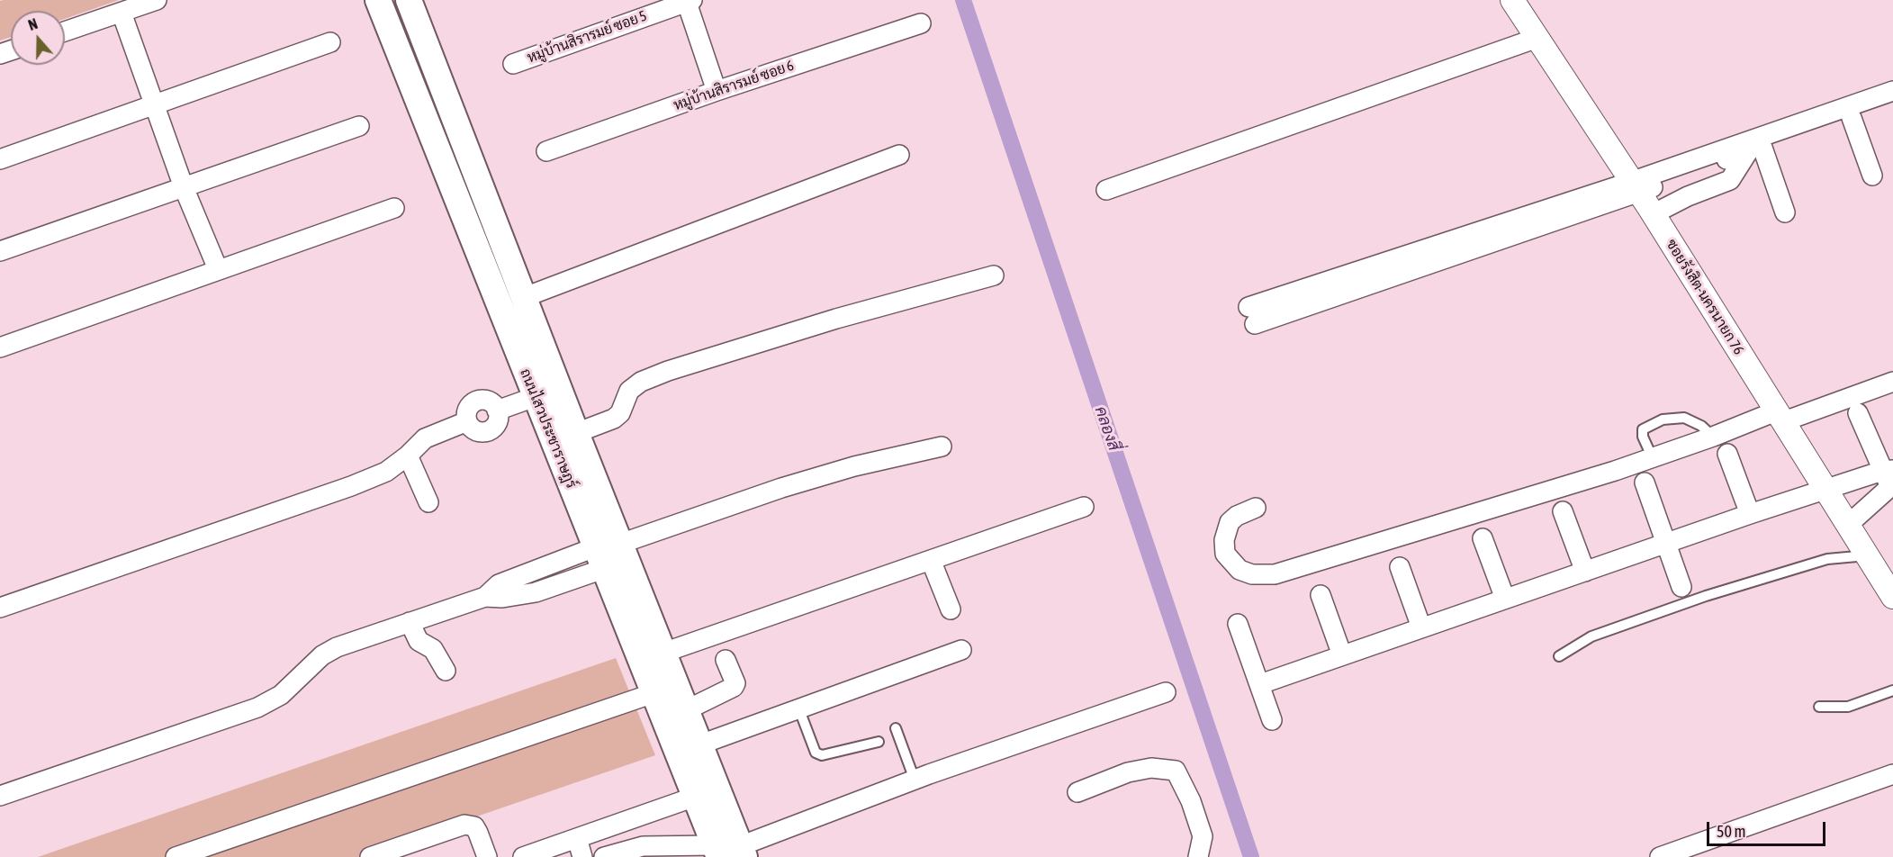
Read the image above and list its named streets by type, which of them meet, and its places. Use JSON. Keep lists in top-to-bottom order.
{
  "streets": {
    "main road": ["ถนนไสวประชาราษฎร์"],
    "street": ["หมู่บ้านสิรารมย์ ซอย 5", "หมู่บ้านสิรารมย์ ซอย 6", "ซอยรังสิต-นครนายก 76"]
  },
  "water": ["คลองสี่"],
  "scale_bar": "50 m",
  "north": "top"
}
